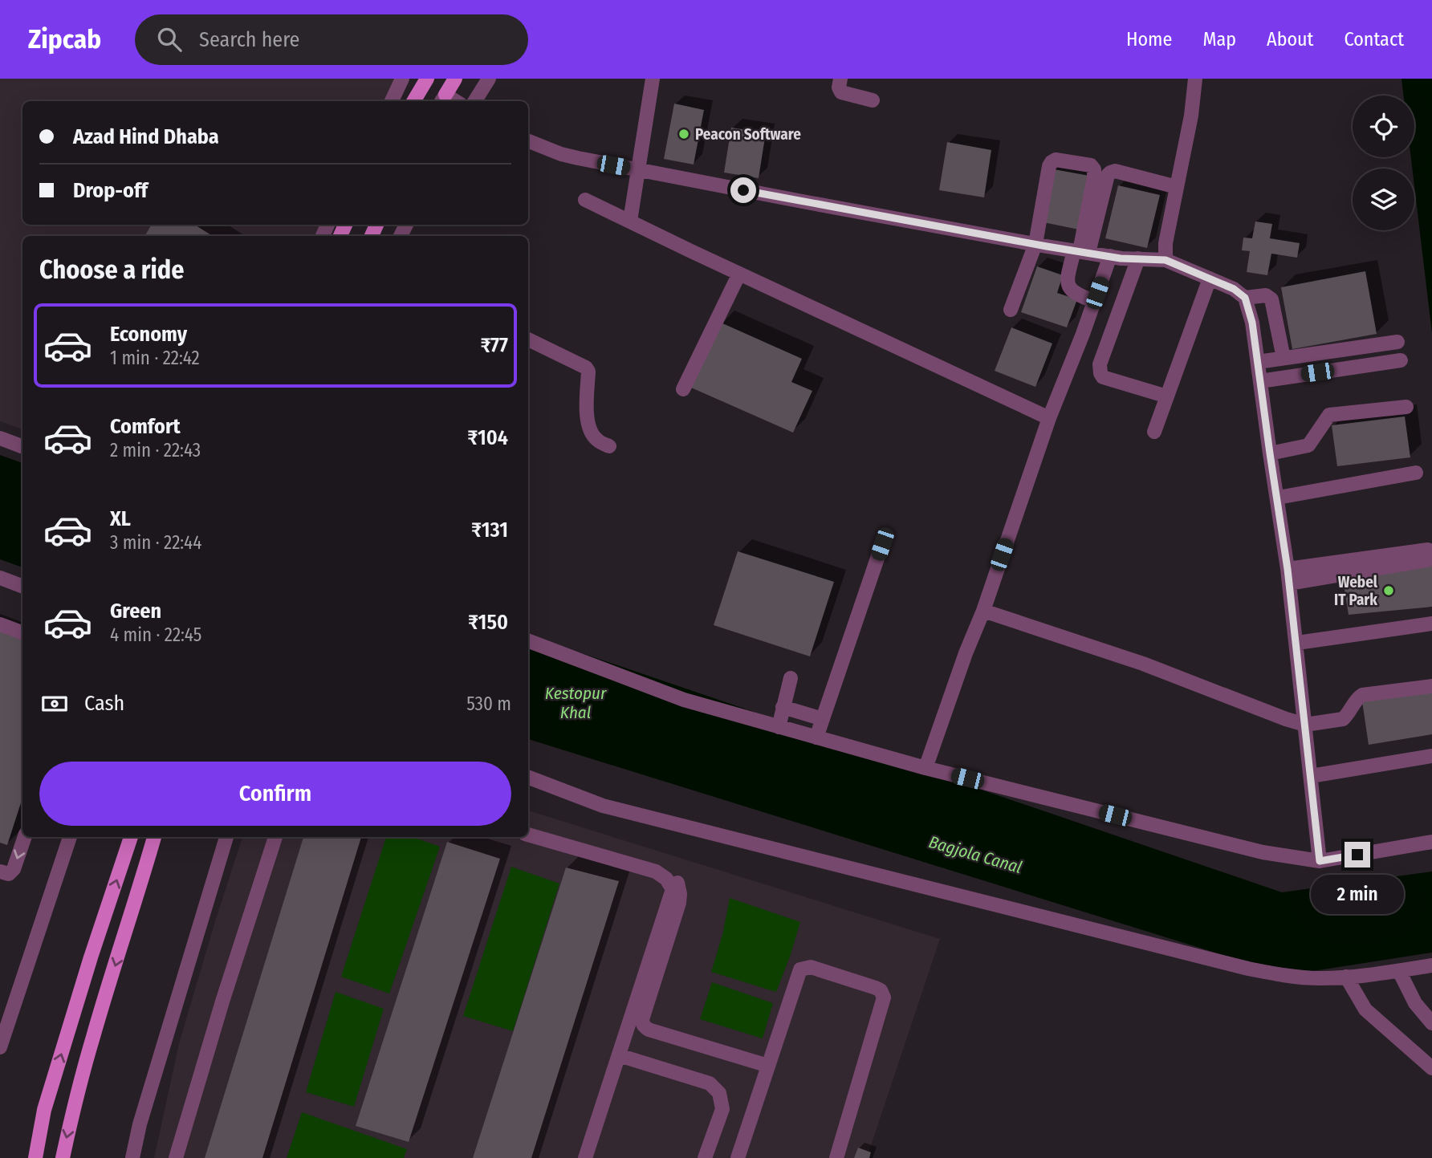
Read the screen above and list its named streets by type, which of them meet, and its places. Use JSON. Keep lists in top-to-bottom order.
{
  "water": ["Kestopur Khal", "Bagjola Canal"],
  "places": ["Peacon Software", "Webel IT Park"],
  "page": {
    "header": "Zipcab",
    "search": "Search here",
    "nav": [
      "Home",
      "Map",
      "About",
      "Contact"
    ],
    "banner": ["Azad Hind Dhaba", "Drop-off"],
    "heading": "Choose a ride",
    "list": [
      {
        "name": "Economy",
        "note": "1 min · 22:42",
        "value": "₹77"
      },
      {
        "name": "Comfort",
        "note": "2 min · 22:43",
        "value": "₹104"
      },
      {
        "name": "XL",
        "note": "3 min · 22:44",
        "value": "₹131"
      },
      {
        "name": "Green",
        "note": "4 min · 22:45",
        "value": "₹150"
      }
    ],
    "pay": ["Cash", "530 m"],
    "buttons": "Confirm",
    "bubble": "2 min"
  }
}
